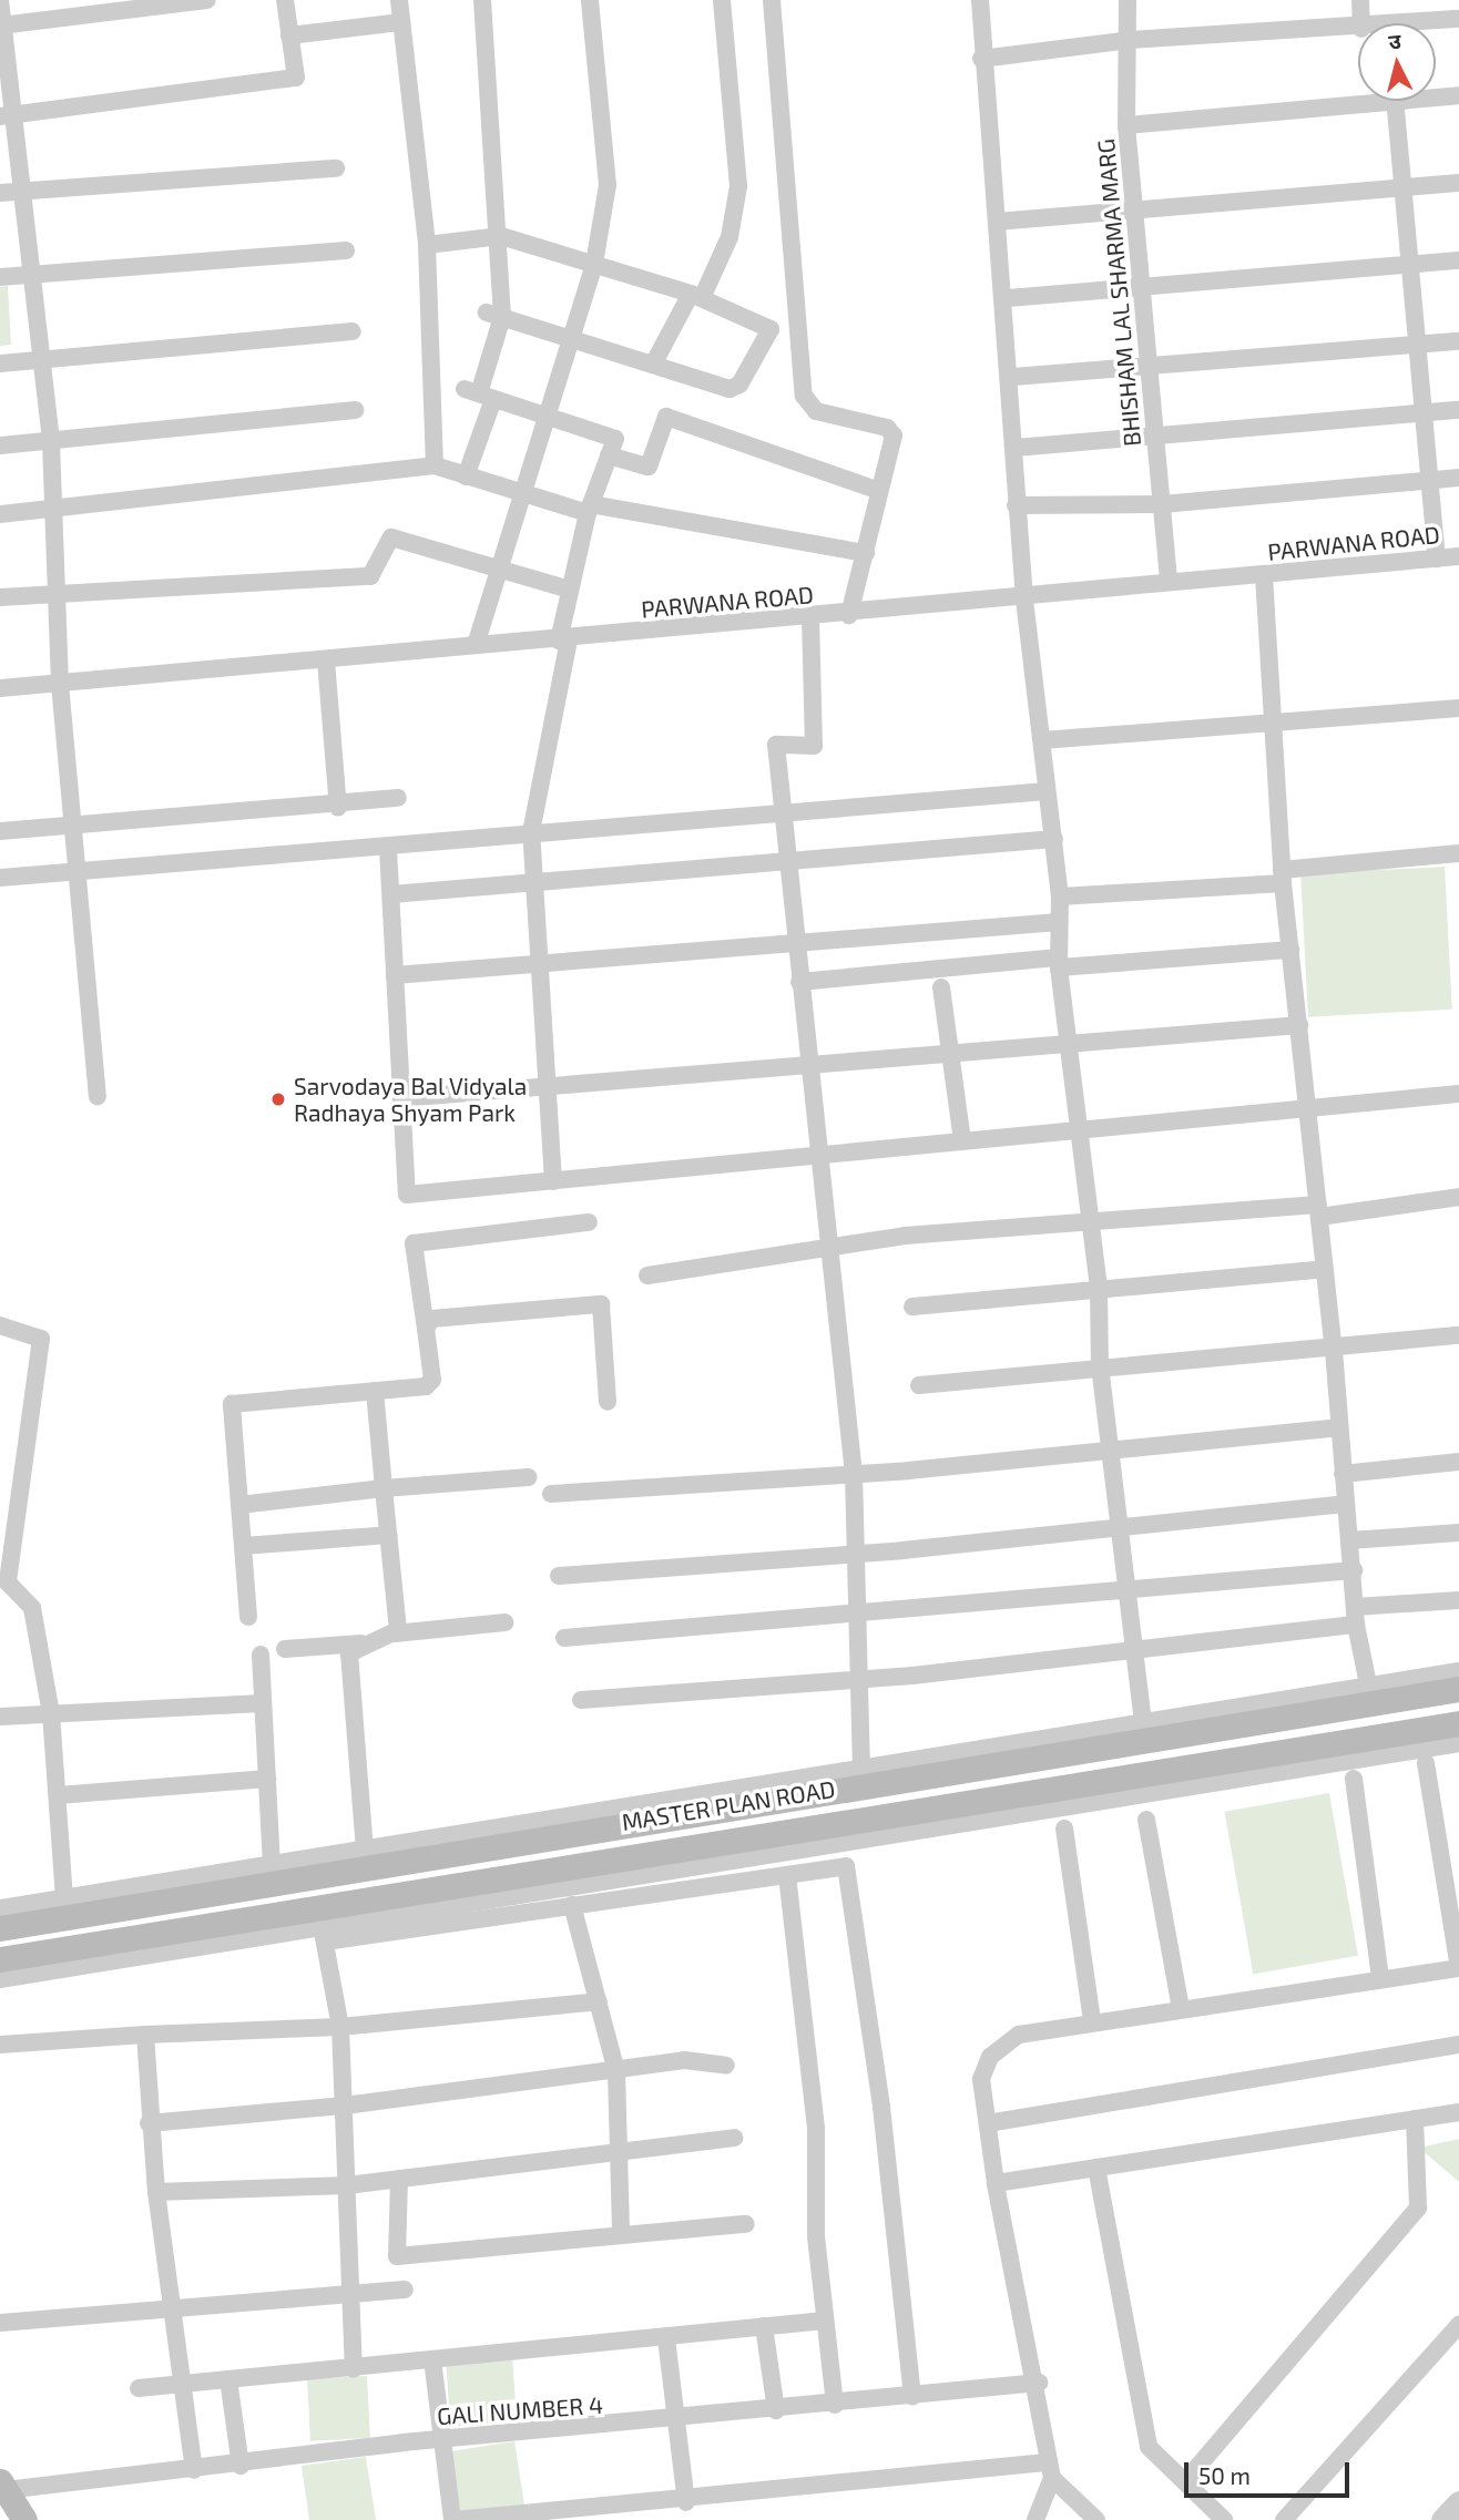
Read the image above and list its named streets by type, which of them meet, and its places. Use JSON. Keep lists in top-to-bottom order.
{
  "streets": {
    "main road": ["MASTER PLAN ROAD"],
    "street": ["BHISHAM LAL SHARMA MARG", "PARWANA ROAD", "GALI NUMBER 4"]
  },
  "crossings": [
    ["BHISHAM LAL SHARMA MARG", "PARWANA ROAD"]
  ],
  "places": ["Sarvodaya Bal Vidyala Radhaya Shyam Park"],
  "scale_bar": "50 m",
  "north": "top"
}
